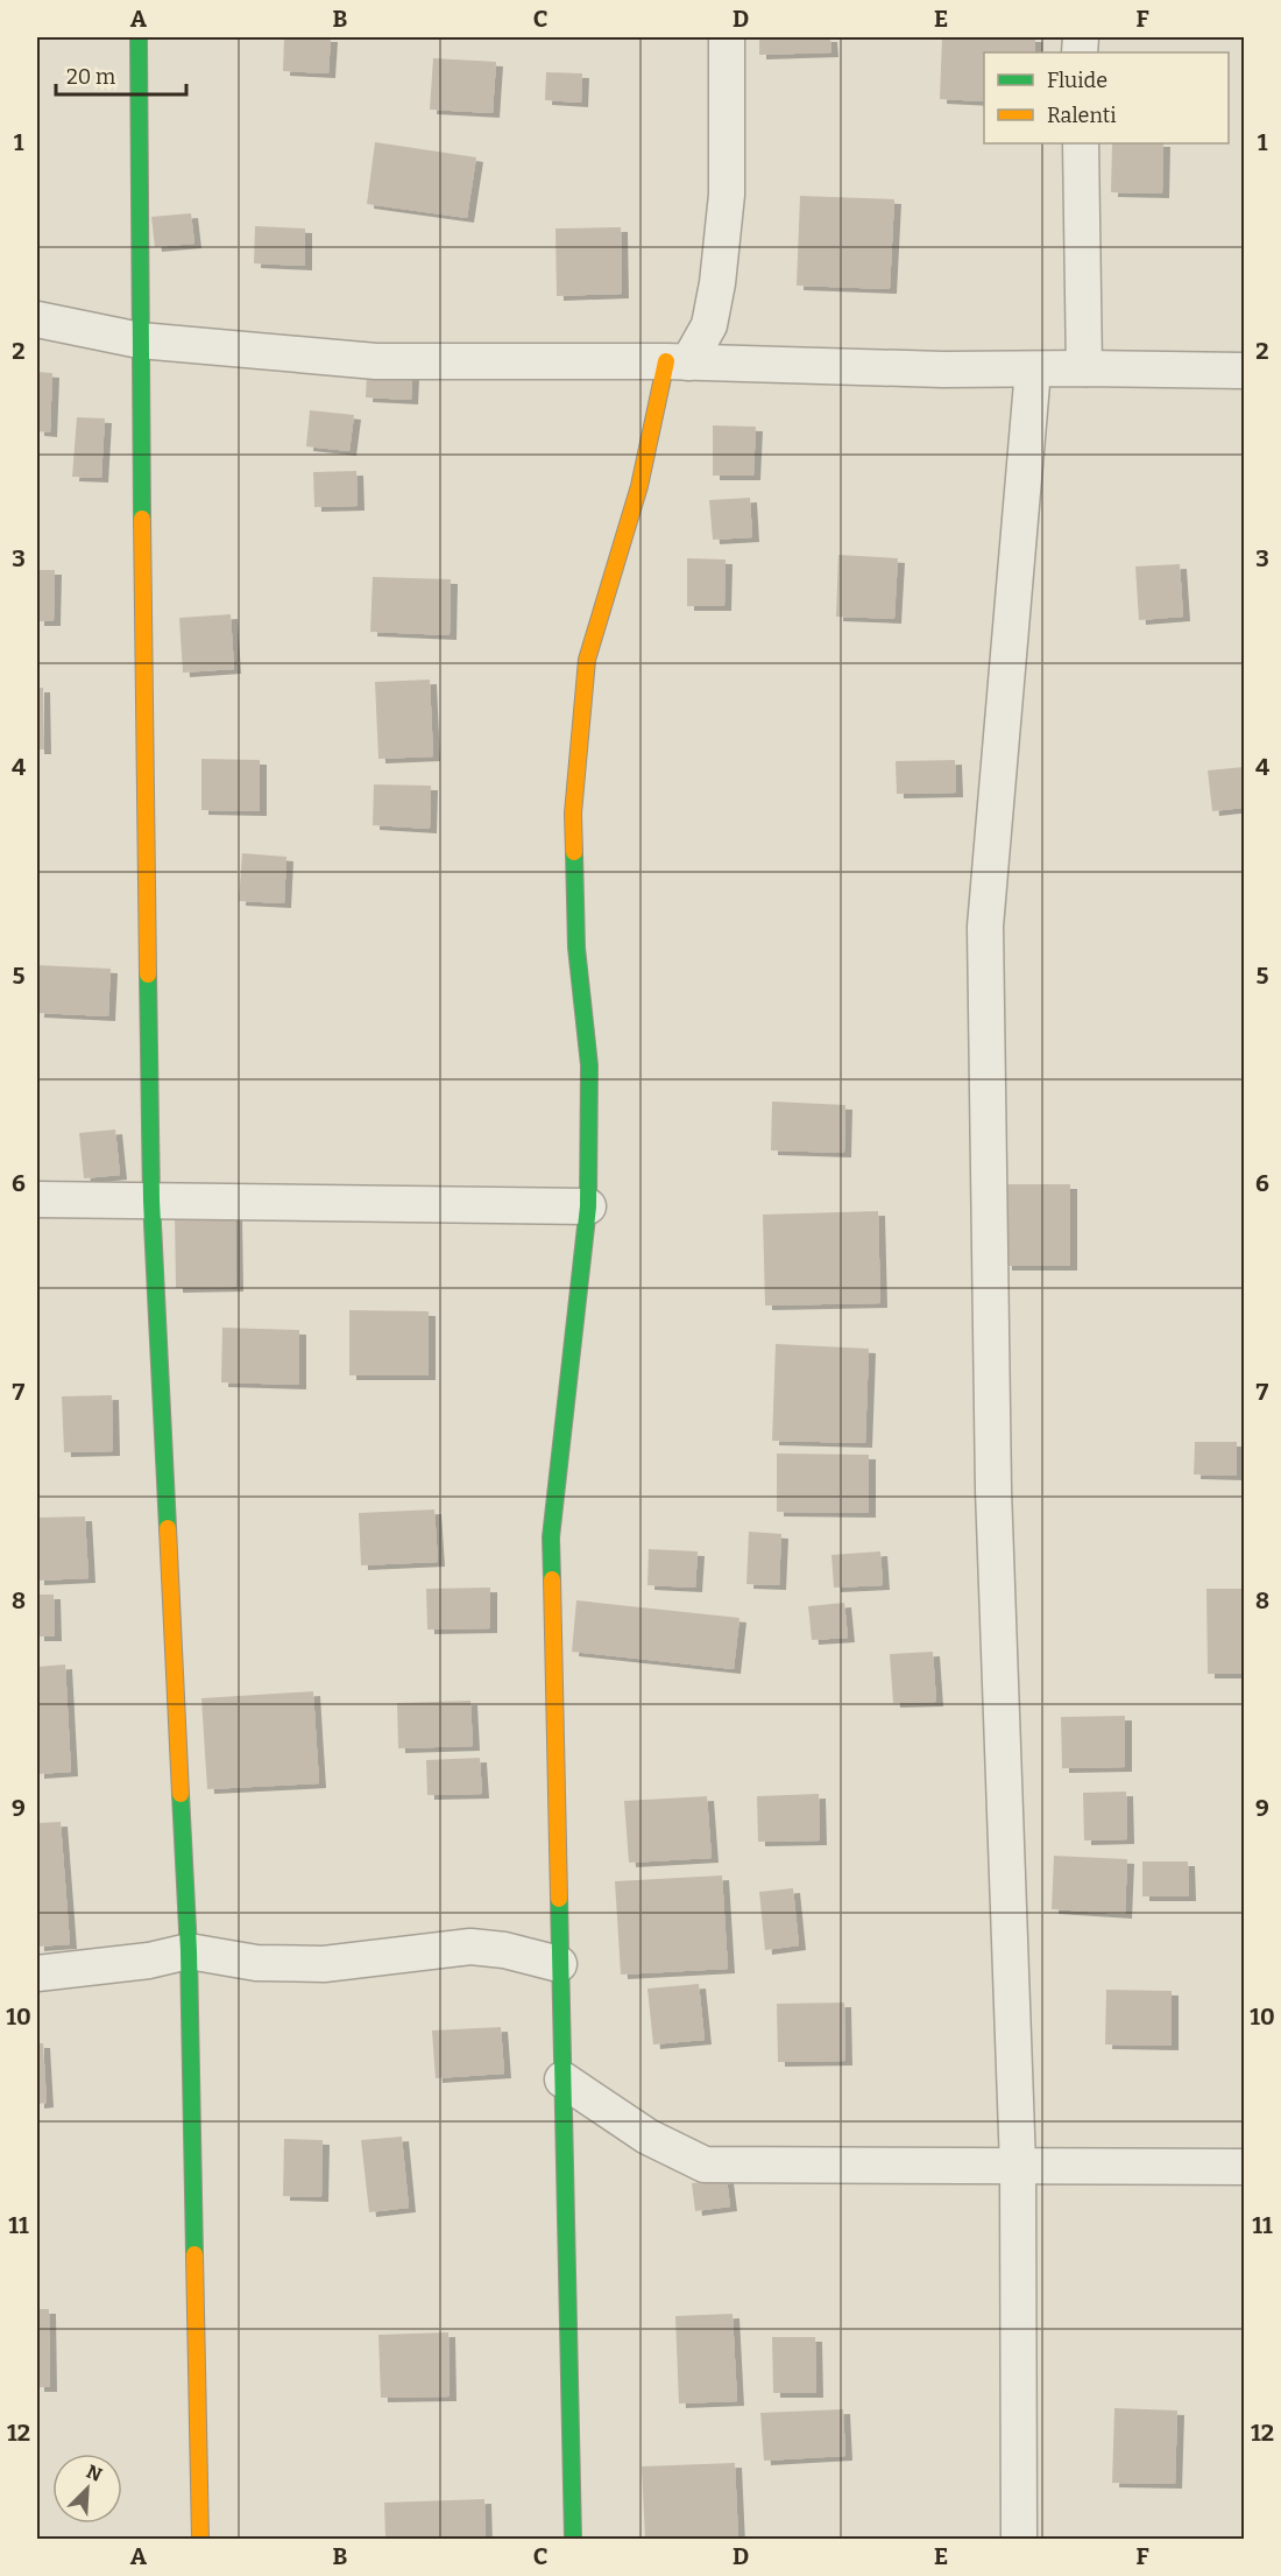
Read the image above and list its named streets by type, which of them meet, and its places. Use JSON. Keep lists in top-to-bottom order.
{
  "legend": ["Fluide", "Ralenti"],
  "scale_bar": "20 m",
  "north": "top right",
  "grid": {
    "columns": [
      "A",
      "B",
      "C",
      "D",
      "E",
      "F"
    ],
    "rows": [
      "1",
      "2",
      "3",
      "4",
      "5",
      "6",
      "7",
      "8",
      "9",
      "10",
      "11",
      "12"
    ]
  }
}
